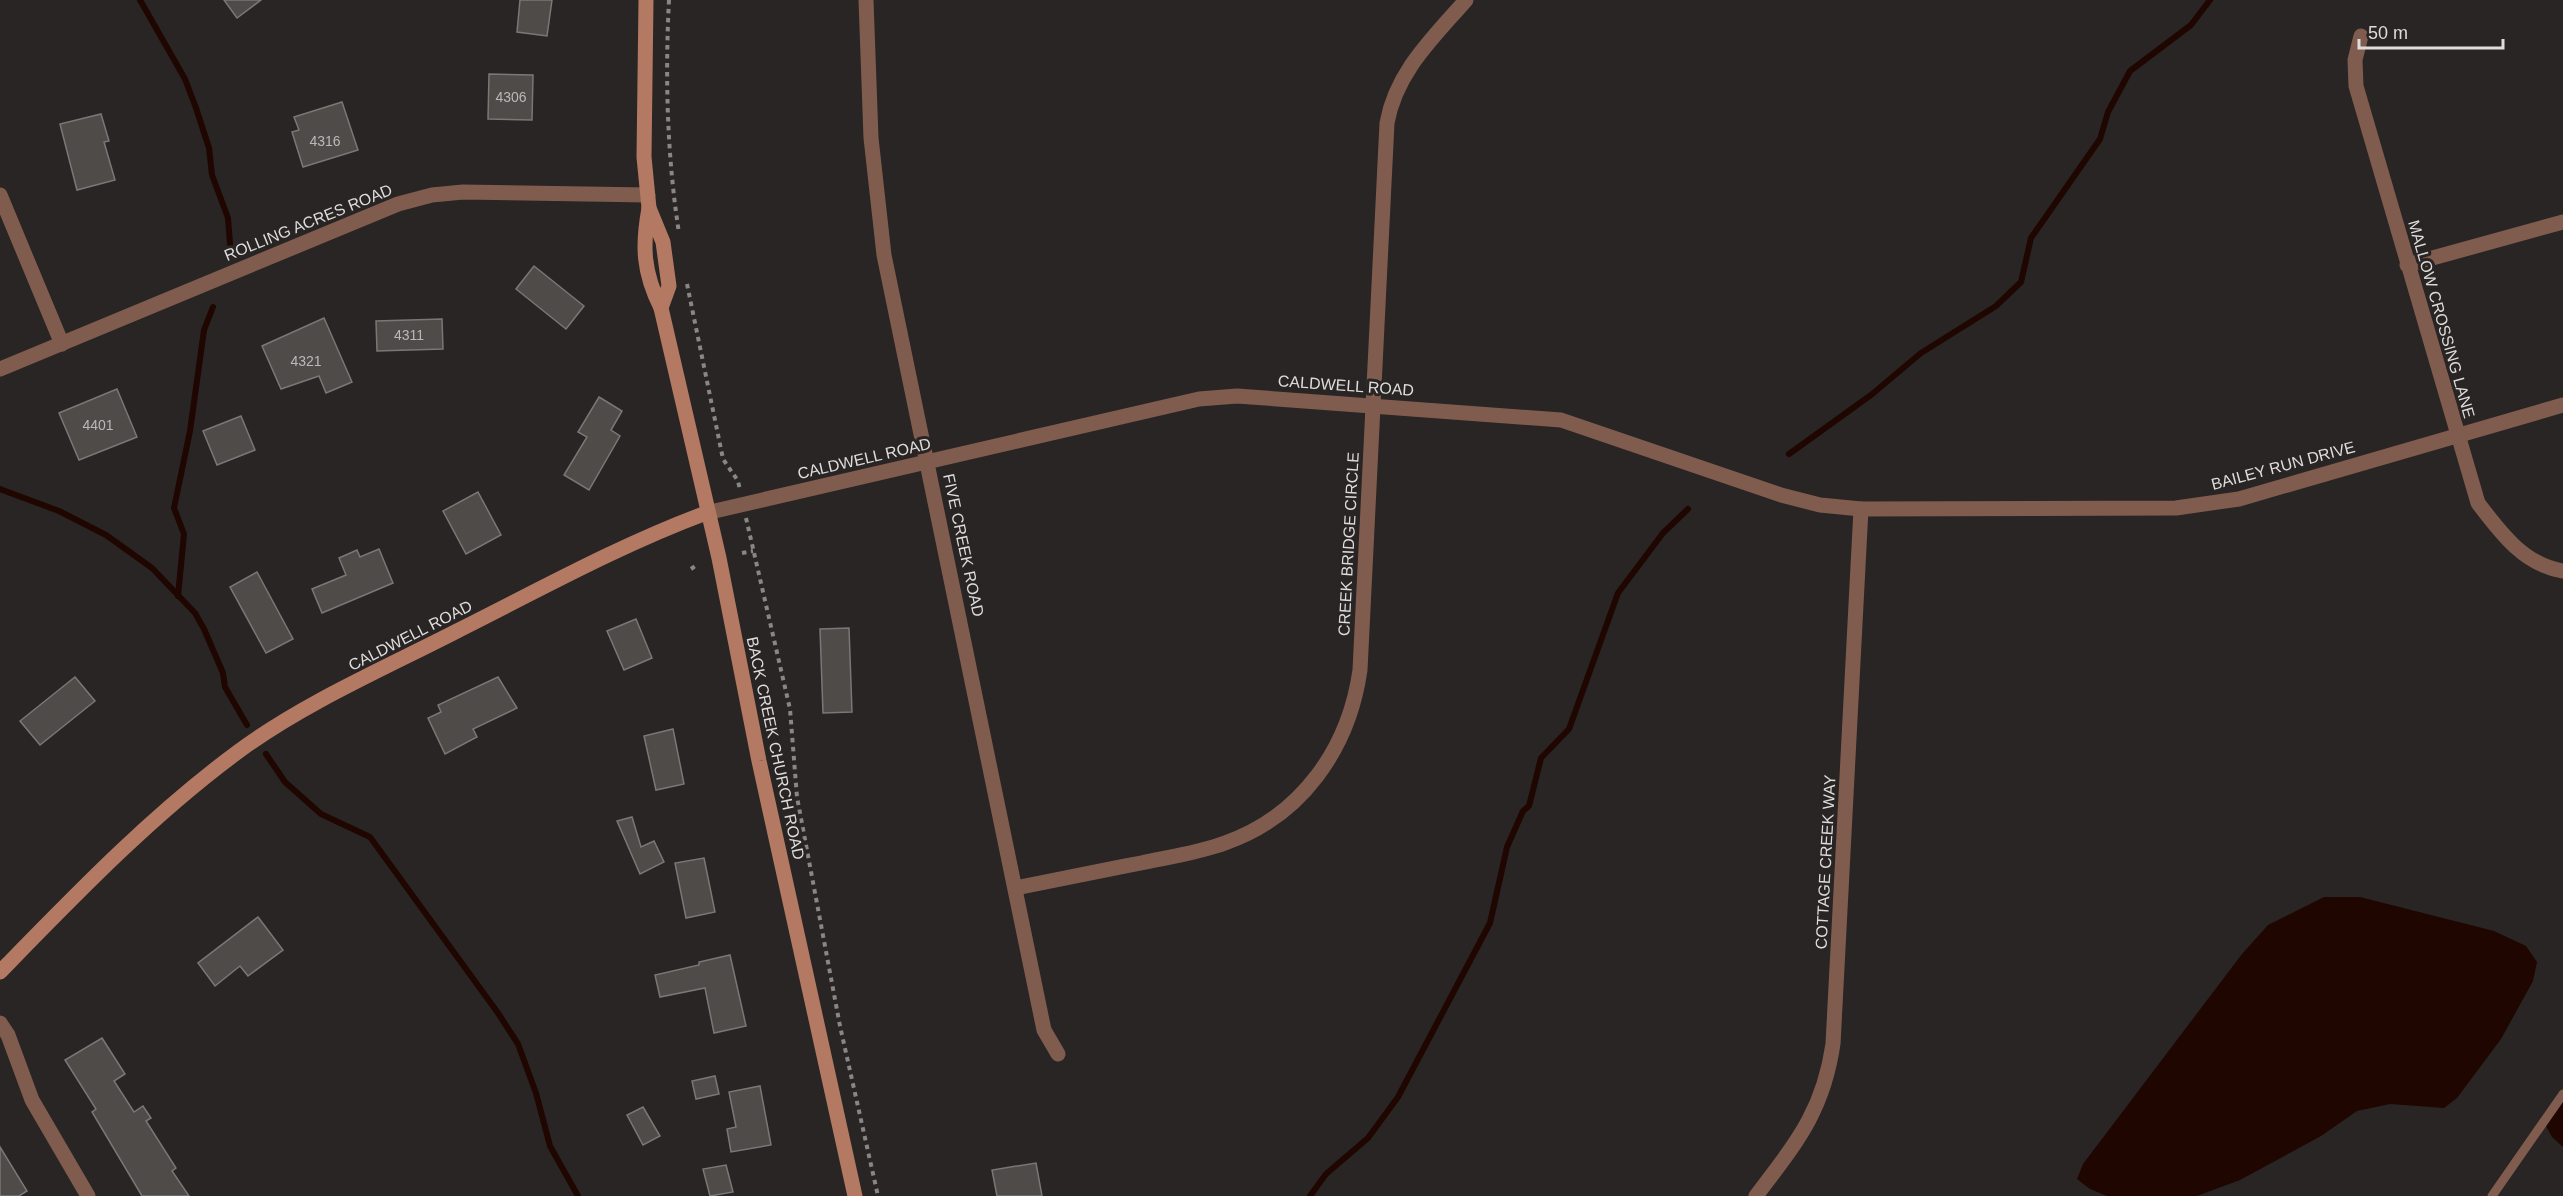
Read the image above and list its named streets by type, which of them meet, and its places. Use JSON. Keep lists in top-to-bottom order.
{
  "streets": {
    "street": [
      "ROLLING ACRES ROAD",
      "MALLOW CROSSING LANE",
      "CALDWELL ROAD",
      "BAILEY RUN DRIVE",
      "CREEK BRIDGE CIRCLE",
      "FIVE CREEK ROAD",
      "BACK CREEK CHURCH ROAD",
      "COTTAGE CREEK WAY"
    ]
  },
  "crossings": [
    ["ROLLING ACRES ROAD", "BACK CREEK CHURCH ROAD"],
    ["MALLOW CROSSING LANE", "BAILEY RUN DRIVE"],
    ["CALDWELL ROAD", "BAILEY RUN DRIVE"],
    ["CALDWELL ROAD", "CREEK BRIDGE CIRCLE"],
    ["CALDWELL ROAD", "FIVE CREEK ROAD"],
    ["CALDWELL ROAD", "BACK CREEK CHURCH ROAD"],
    ["CALDWELL ROAD", "COTTAGE CREEK WAY"],
    ["BAILEY RUN DRIVE", "COTTAGE CREEK WAY"],
    ["CREEK BRIDGE CIRCLE", "FIVE CREEK ROAD"]
  ],
  "house_numbers": [
    "4306",
    "4316",
    "4311",
    "4321",
    "4401"
  ],
  "scale_bar": "50 m"
}
